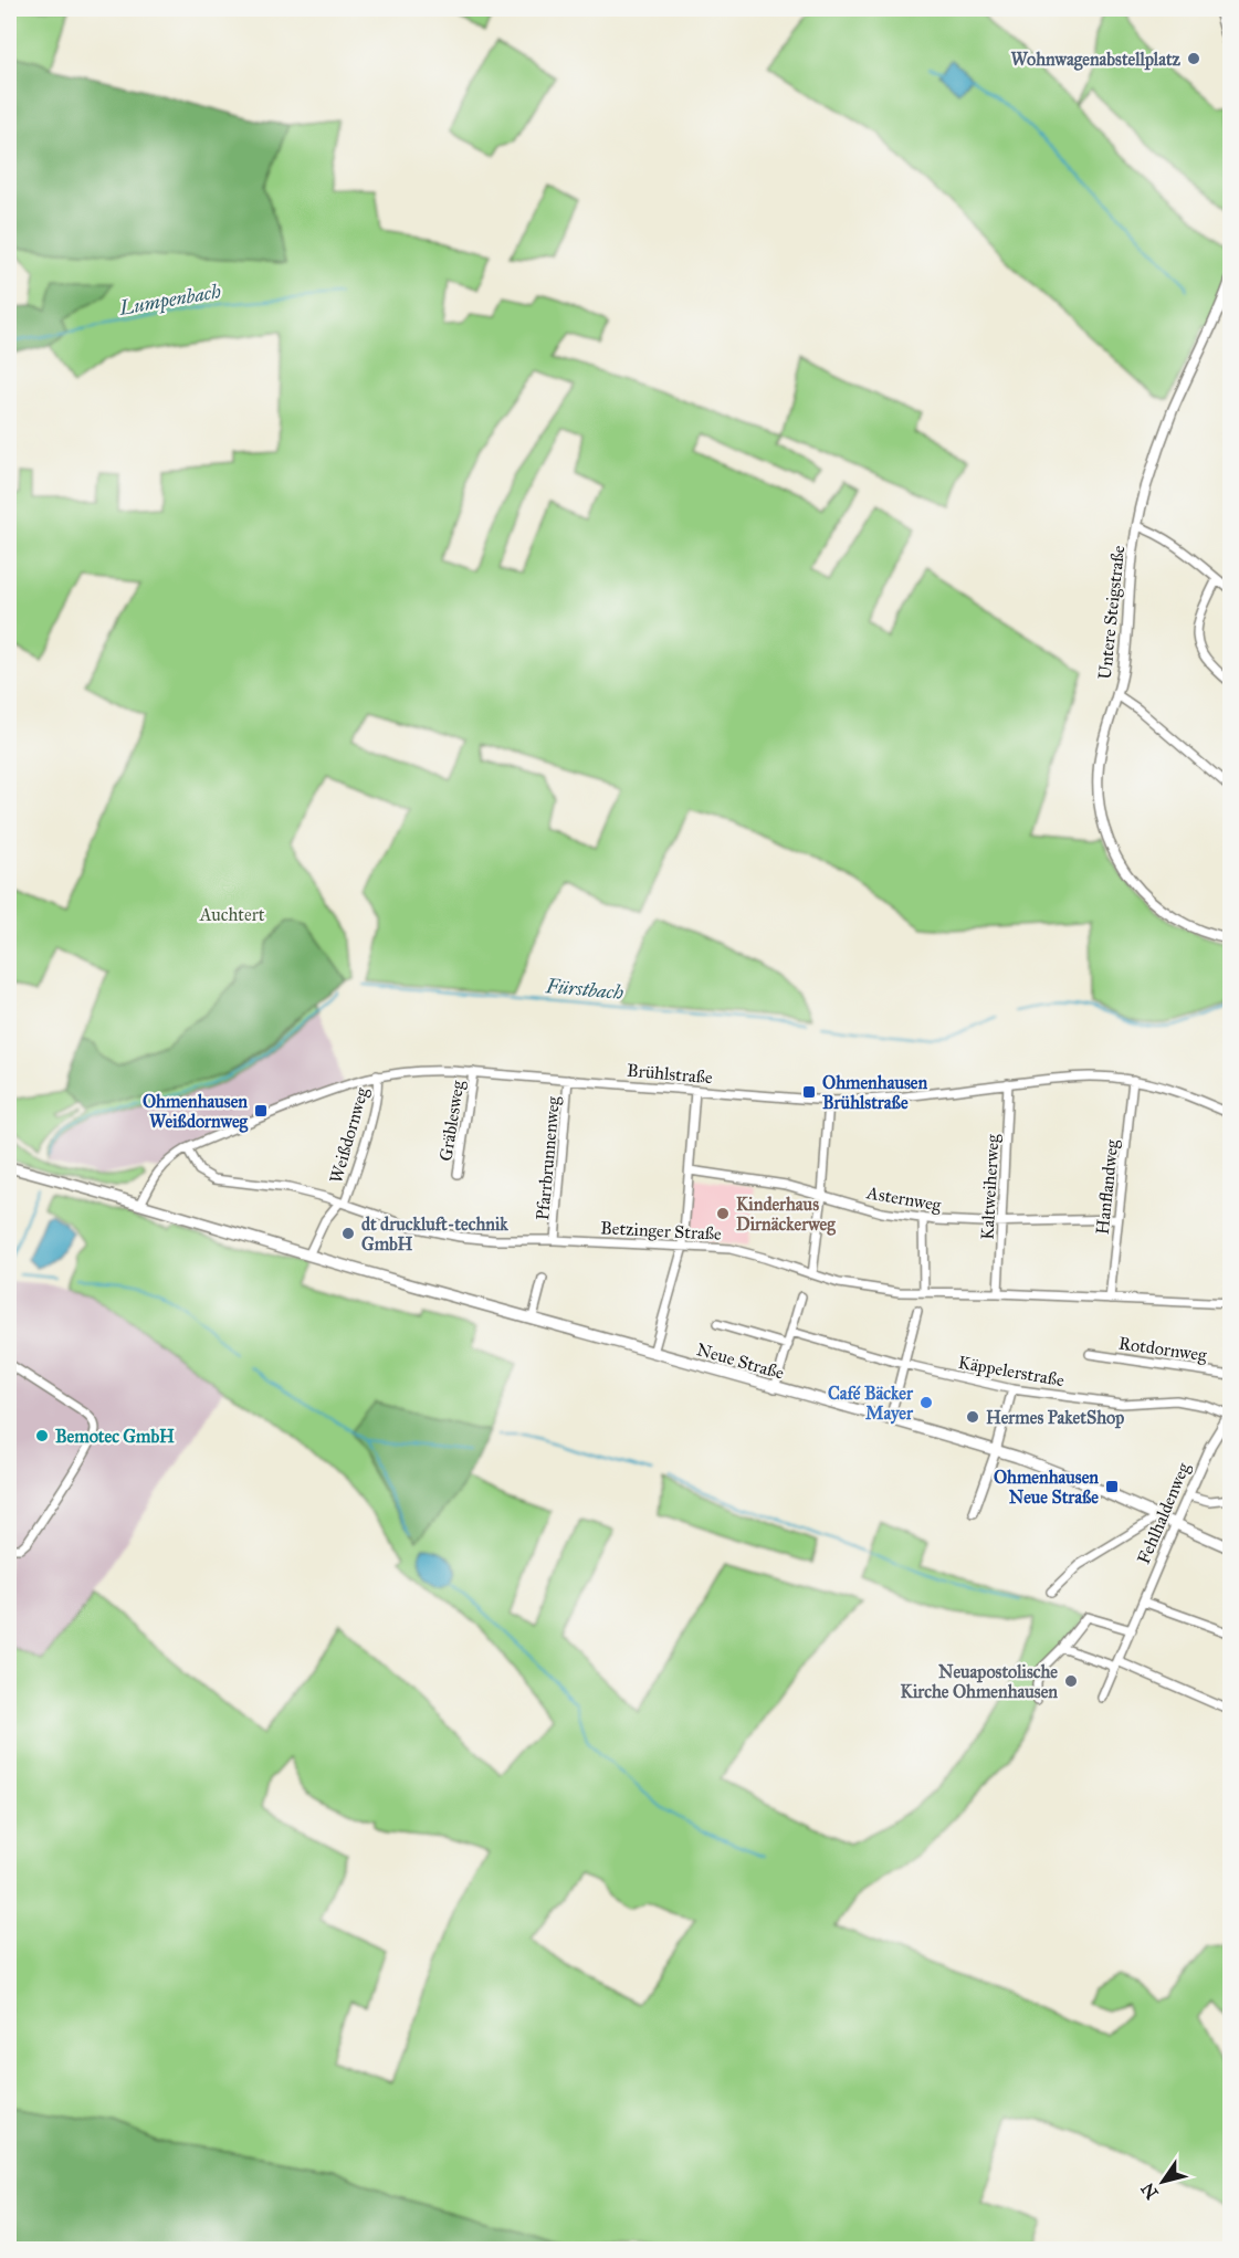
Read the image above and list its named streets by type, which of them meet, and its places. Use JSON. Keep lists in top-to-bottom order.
{
  "streets": {
    "main road": ["Neue Straße"],
    "street": [
      "Untere Steigstraße",
      "Brühlstraße",
      "Gräblesweg",
      "Weißdornweg",
      "Pfarrbrunnenweg",
      "Kaltweiherweg",
      "Hanflandweg",
      "Asternweg",
      "Betzinger Straße",
      "Rotdornweg",
      "Käppelerstraße",
      "Fehlhaldenweg"
    ]
  },
  "crossings": [
    ["Brühlstraße", "Gräblesweg"],
    ["Brühlstraße", "Weißdornweg"],
    ["Brühlstraße", "Pfarrbrunnenweg"],
    ["Brühlstraße", "Kaltweiherweg"],
    ["Brühlstraße", "Hanflandweg"],
    ["Brühlstraße", "Betzinger Straße"],
    ["Brühlstraße", "Neue Straße"],
    ["Weißdornweg", "Betzinger Straße"],
    ["Weißdornweg", "Neue Straße"],
    ["Pfarrbrunnenweg", "Betzinger Straße"],
    ["Kaltweiherweg", "Asternweg"],
    ["Kaltweiherweg", "Betzinger Straße"],
    ["Hanflandweg", "Asternweg"],
    ["Hanflandweg", "Betzinger Straße"],
    ["Neue Straße", "Fehlhaldenweg"],
    ["Käppelerstraße", "Fehlhaldenweg"]
  ],
  "water": ["Lumpenbach", "Fürstbach"],
  "parks": ["Auchtert"],
  "places": {
    "other": [
      "Wohnwagenabstellplatz",
      "Kinderhaus Dirnäckerweg",
      "dt druckluft-technik GmbH",
      "Café Bäcker Mayer",
      "Hermes PaketShop",
      "Bemotec GmbH",
      "Neuapostolische Kirche Ohmenhausen"
    ],
    "transit": ["Ohmenhausen Brühlstraße", "Ohmenhausen Weißdornweg", "Ohmenhausen Neue Straße"]
  },
  "north": "bottom left"
}
